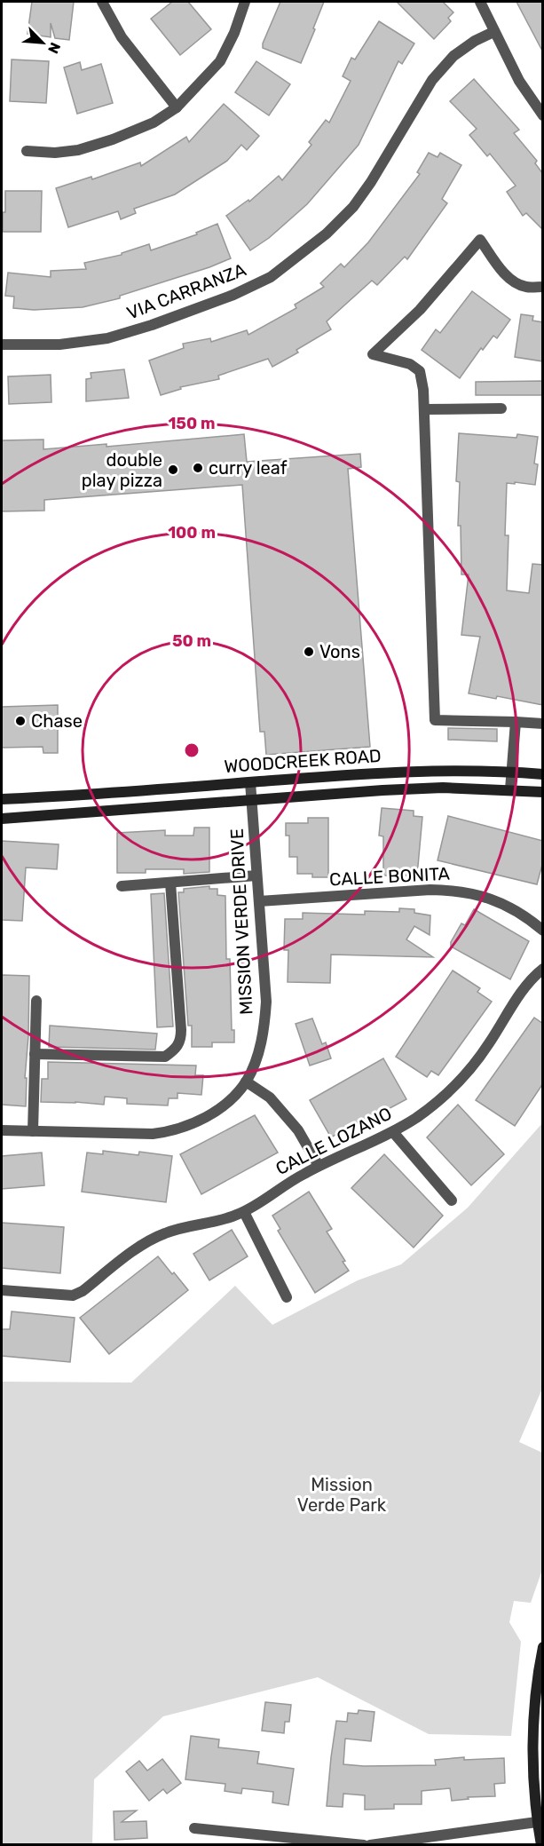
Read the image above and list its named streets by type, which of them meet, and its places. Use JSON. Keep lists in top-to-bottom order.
{
  "streets": {
    "main road": ["WOODCREEK ROAD"],
    "street": [
      "VIA CARRANZA",
      "CALLE BONITA",
      "MISSION VERDE DRIVE",
      "CALLE LOZANO"
    ]
  },
  "crossings": [
    ["WOODCREEK ROAD", "MISSION VERDE DRIVE"],
    ["CALLE BONITA", "MISSION VERDE DRIVE"]
  ],
  "parks": ["Mission Verde Park"],
  "places": [
    "curry leaf",
    "double play pizza",
    "Vons",
    "Chase"
  ],
  "north": "bottom right",
  "rings": ["150 m", "100 m", "50 m"]
}
